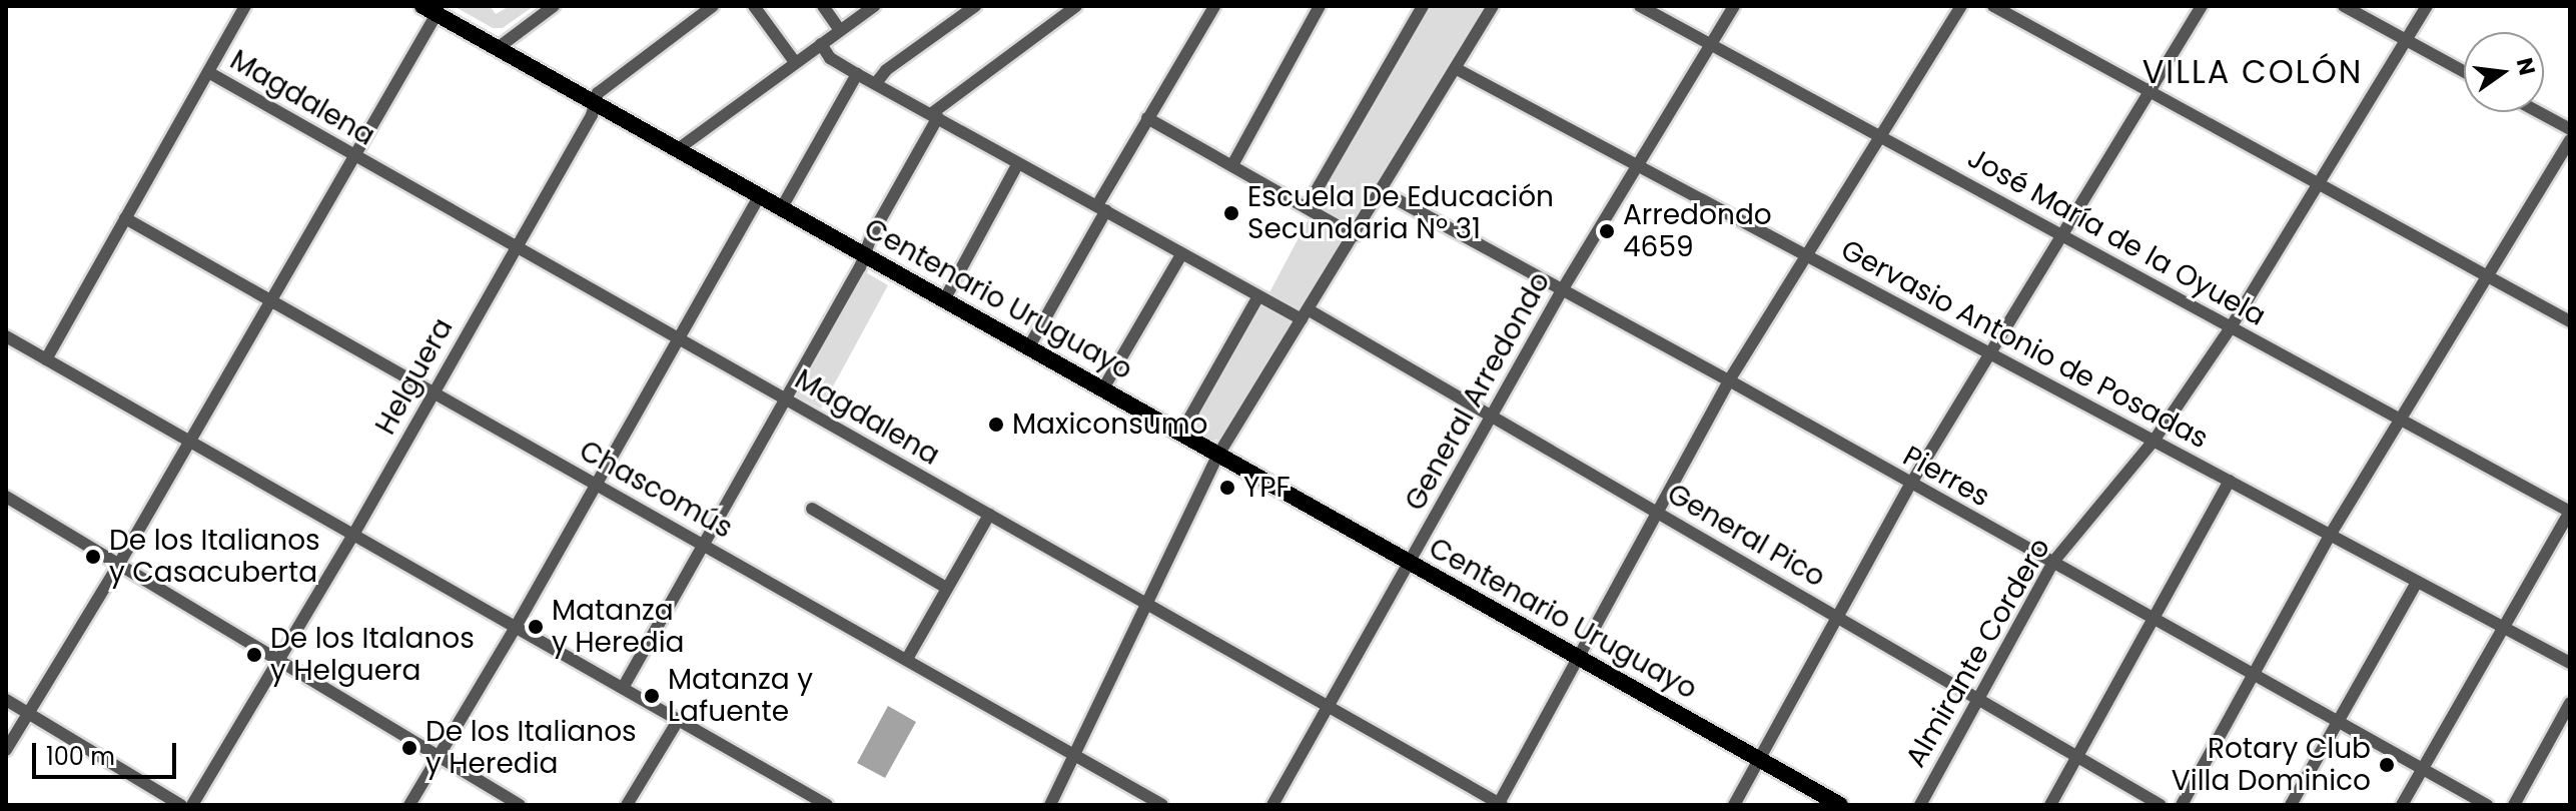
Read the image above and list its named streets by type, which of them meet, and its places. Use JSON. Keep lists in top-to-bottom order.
{
  "streets": {
    "main road": ["Centenario Uruguayo"],
    "street": [
      "Magdalena",
      "José María de la Oyuela",
      "Gervasio Antonio de Posadas",
      "Helguera",
      "General Arredondo",
      "Pierres",
      "Chascomús",
      "General Pico",
      "Almirante Cordero"
    ]
  },
  "crossings": [
    ["Magdalena", "Helguera"],
    ["Magdalena", "General Arredondo"],
    ["José María de la Oyuela", "General Arredondo"],
    ["José María de la Oyuela", "Almirante Cordero"],
    ["Centenario Uruguayo", "Helguera"],
    ["Centenario Uruguayo", "General Arredondo"],
    ["Gervasio Antonio de Posadas", "General Arredondo"],
    ["Gervasio Antonio de Posadas", "Almirante Cordero"],
    ["Helguera", "Chascomús"],
    ["General Arredondo", "Pierres"],
    ["General Arredondo", "General Pico"],
    ["Pierres", "Almirante Cordero"],
    ["General Pico", "Almirante Cordero"]
  ],
  "districts": ["VILLA COLÓN"],
  "places": [
    "Escuela De Educación Secundaria Nº 31",
    "Arredondo 4659",
    "Maxiconsumo",
    "YPF",
    "De los Italianos y Casacuberta",
    "Matanza y Heredia",
    "De los Italanos y Helguera",
    "Matanza y Lafuente",
    "De los Italianos y Heredia",
    "Rotary Club Villa Dominico"
  ],
  "scale_bar": "100 m",
  "north": "right"
}
